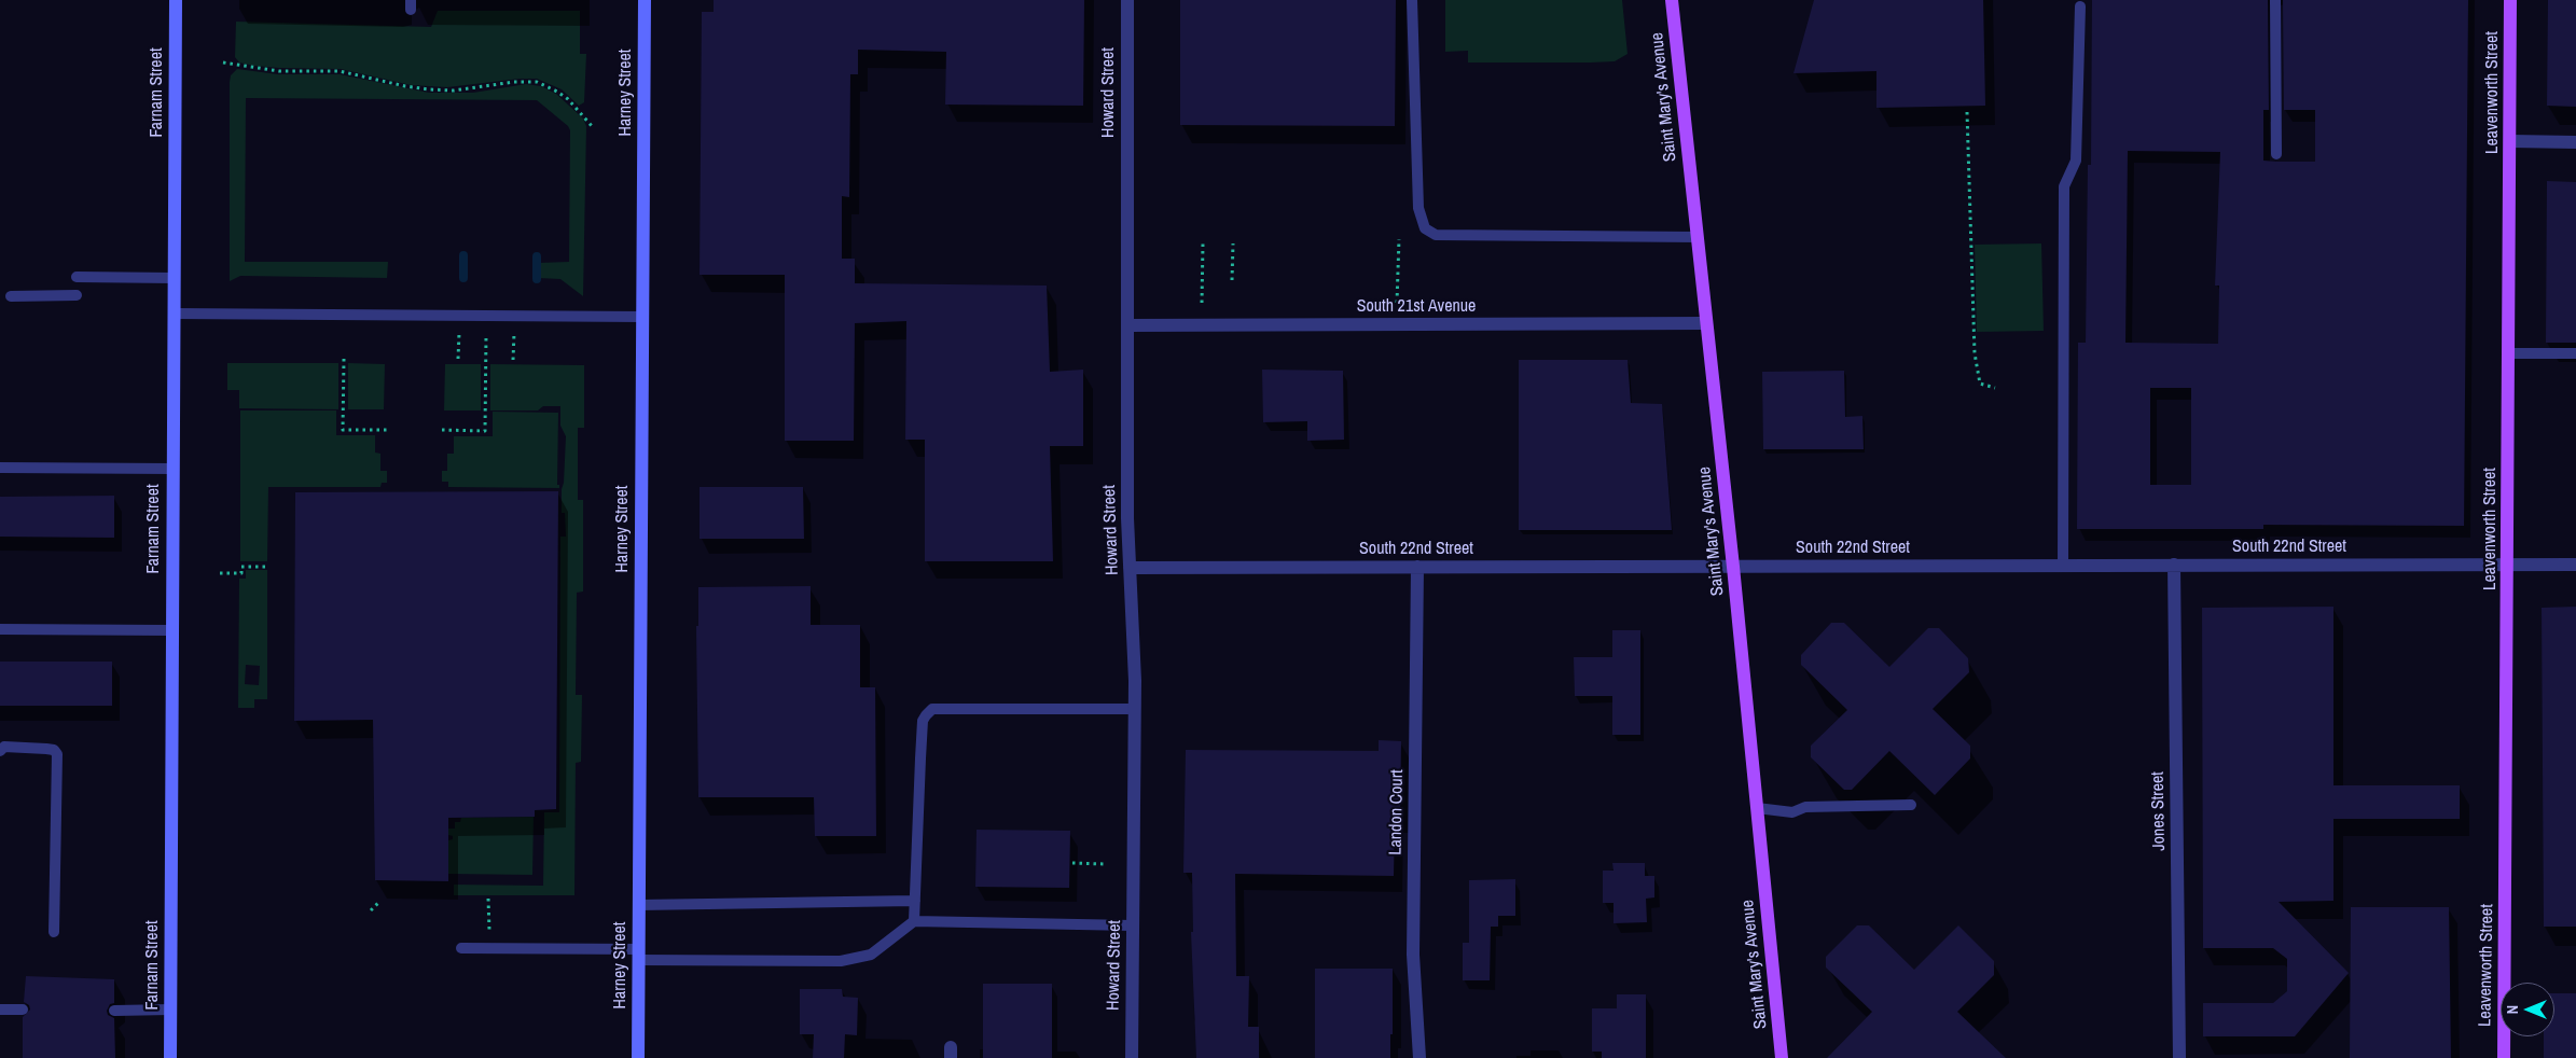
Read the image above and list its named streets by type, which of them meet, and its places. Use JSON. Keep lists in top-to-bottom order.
{
  "streets": {
    "main road": [
      "Farnam Street",
      "Harney Street",
      "Leavenworth Street",
      "Saint Mary's Avenue"
    ],
    "street": [
      "Howard Street",
      "South 21st Avenue",
      "South 22nd Street",
      "Jones Street",
      "Landon Court"
    ]
  },
  "crossings": [
    ["Howard Street", "South 21st Avenue"],
    ["Howard Street", "South 22nd Street"],
    ["Leavenworth Street", "South 22nd Street"],
    ["Saint Mary's Avenue", "South 21st Avenue"],
    ["Saint Mary's Avenue", "South 22nd Street"],
    ["South 22nd Street", "Jones Street"],
    ["South 22nd Street", "Landon Court"]
  ],
  "north": "left"
}
